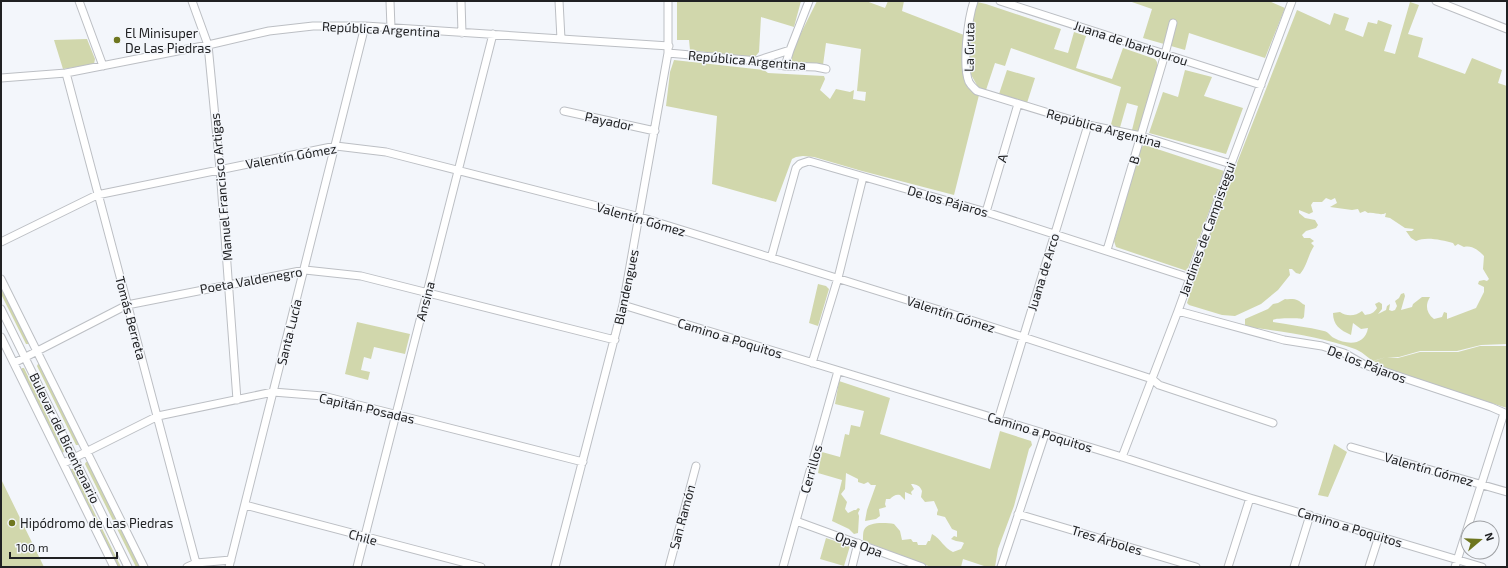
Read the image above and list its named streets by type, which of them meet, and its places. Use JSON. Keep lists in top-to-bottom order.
{
  "streets": {
    "street": [
      "República Argentina",
      "Juana de Ibarbourou",
      "La Gruta",
      "Payador",
      "Valentín Gómez",
      "A",
      "B",
      "Manuel Francisco Artigas",
      "De los Pájaros",
      "Jardines de Campistegui",
      "Juana de Arco",
      "Poeta Valdenegro",
      "Blandengues",
      "Ansina",
      "Tomás Berreta",
      "Santa Lucía",
      "Camino a Poquitos",
      "Capitán Posadas",
      "Bulevar del Bicentenario",
      "Cerrillos",
      "San Ramón",
      "Chile",
      "Tres Árboles",
      "Opa Opa"
    ]
  },
  "crossings": [
    ["República Argentina", "La Gruta"],
    ["República Argentina", "A"],
    ["República Argentina", "B"],
    ["República Argentina", "Manuel Francisco Artigas"],
    ["República Argentina", "Jardines de Campistegui"],
    ["República Argentina", "Juana de Arco"],
    ["República Argentina", "Blandengues"],
    ["República Argentina", "Ansina"],
    ["República Argentina", "Tomás Berreta"],
    ["República Argentina", "Santa Lucía"],
    ["Juana de Ibarbourou", "B"],
    ["Juana de Ibarbourou", "Jardines de Campistegui"],
    ["Payador", "Blandengues"],
    ["Valentín Gómez", "Manuel Francisco Artigas"],
    ["Valentín Gómez", "De los Pájaros"],
    ["Valentín Gómez", "Jardines de Campistegui"],
    ["Valentín Gómez", "Juana de Arco"],
    ["Valentín Gómez", "Blandengues"],
    ["Valentín Gómez", "Ansina"],
    ["Valentín Gómez", "Tomás Berreta"],
    ["Valentín Gómez", "Santa Lucía"],
    ["A", "De los Pájaros"],
    ["B", "De los Pájaros"],
    ["Manuel Francisco Artigas", "Poeta Valdenegro"],
    ["Manuel Francisco Artigas", "Capitán Posadas"],
    ["De los Pájaros", "Jardines de Campistegui"],
    ["De los Pájaros", "Juana de Arco"],
    ["Jardines de Campistegui", "Camino a Poquitos"],
    ["Juana de Arco", "Camino a Poquitos"],
    ["Poeta Valdenegro", "Blandengues"],
    ["Poeta Valdenegro", "Ansina"],
    ["Poeta Valdenegro", "Tomás Berreta"],
    ["Poeta Valdenegro", "Santa Lucía"],
    ["Poeta Valdenegro", "Bulevar del Bicentenario"],
    ["Blandengues", "Camino a Poquitos"],
    ["Blandengues", "Capitán Posadas"],
    ["Ansina", "Capitán Posadas"],
    ["Ansina", "Chile"],
    ["Tomás Berreta", "Capitán Posadas"],
    ["Santa Lucía", "Capitán Posadas"],
    ["Santa Lucía", "Chile"],
    ["Camino a Poquitos", "Cerrillos"],
    ["Capitán Posadas", "Bulevar del Bicentenario"],
    ["Cerrillos", "Opa Opa"]
  ],
  "places": ["El Minisuper De Las Piedras", "Hipódromo de Las Piedras"],
  "scale_bar": "100 m",
  "north": "right"
}
